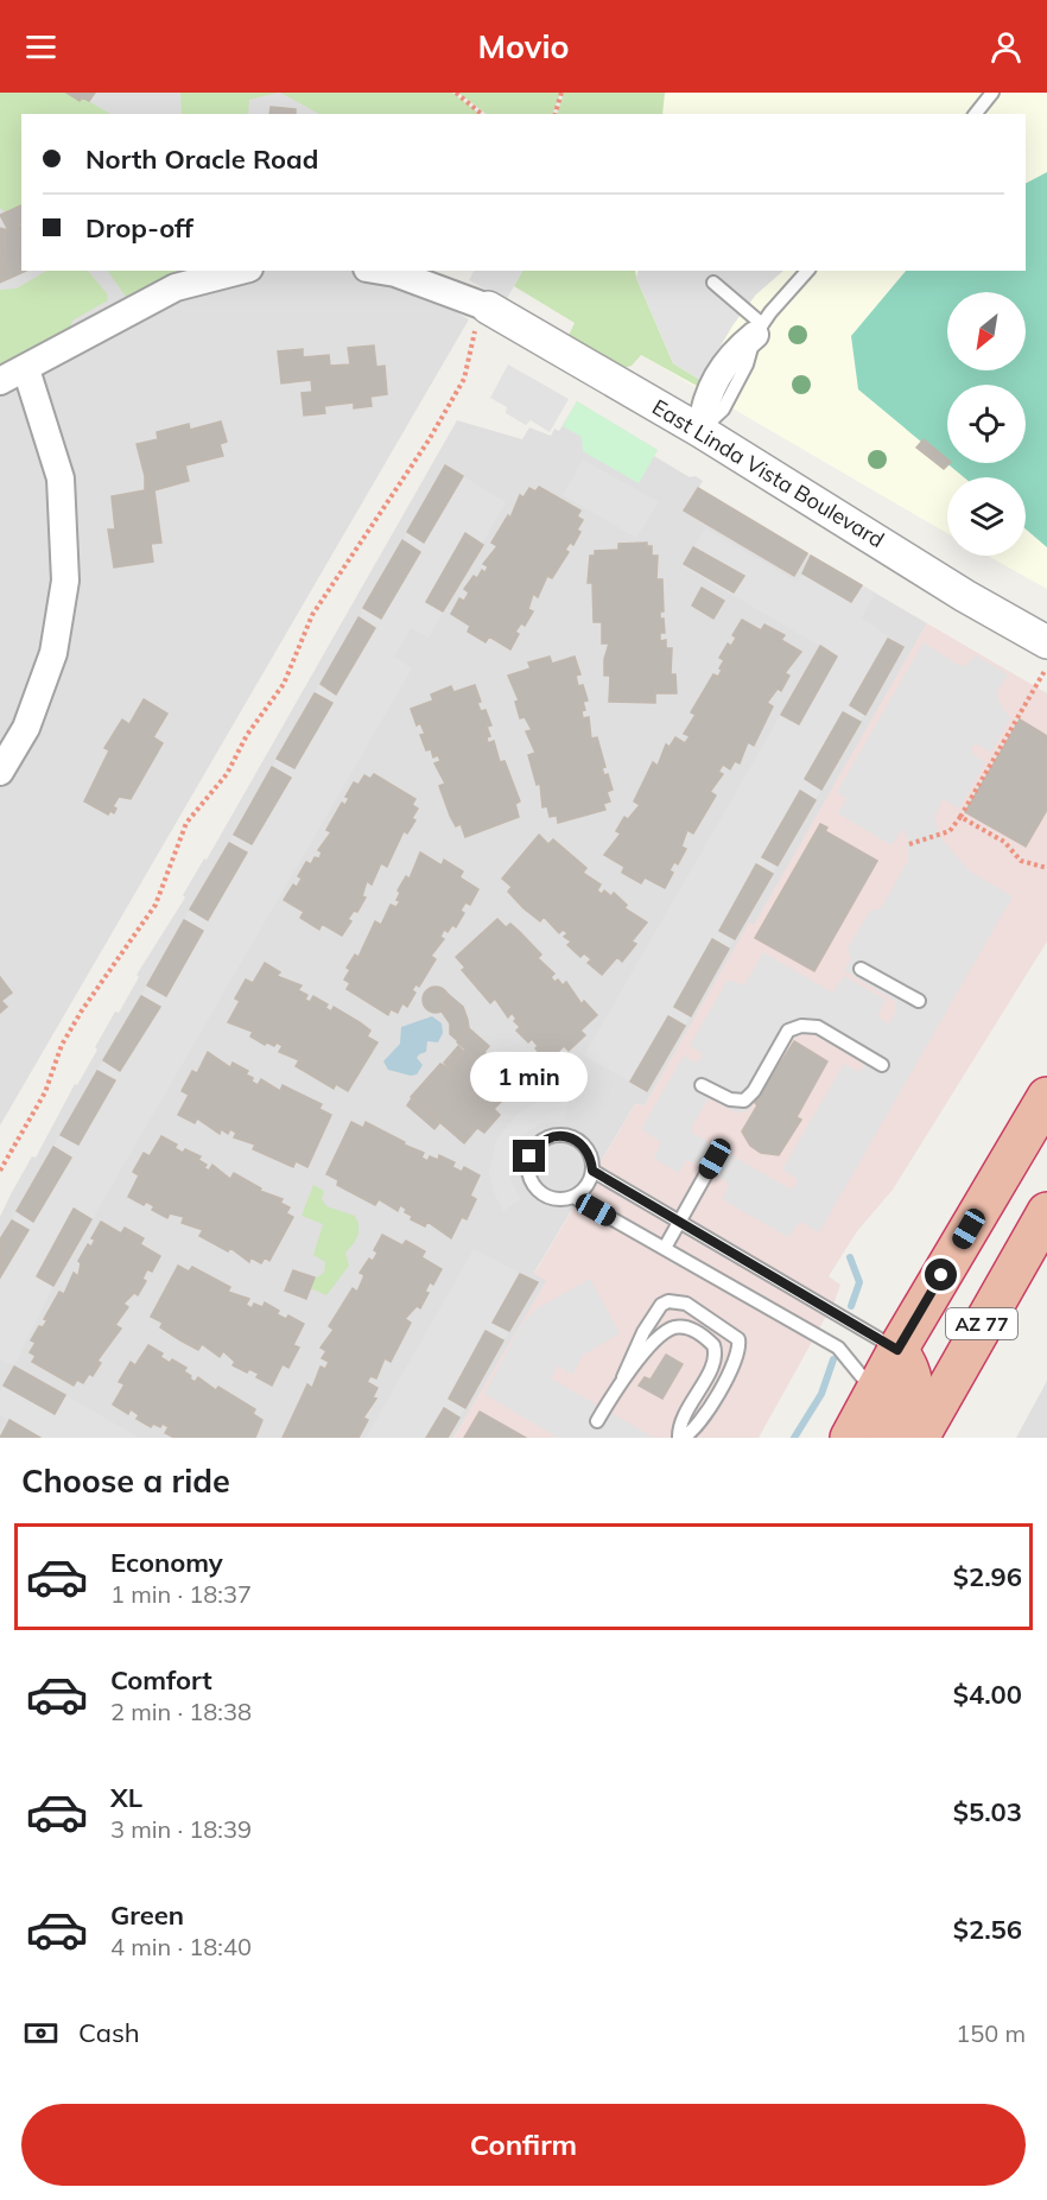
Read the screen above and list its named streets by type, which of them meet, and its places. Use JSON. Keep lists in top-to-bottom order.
{
  "streets": {
    "highway": ["AZ 77"],
    "street": ["East Linda Vista Boulevard"]
  },
  "north": "bottom left",
  "page": {
    "header": "Movio",
    "banner": ["North Oracle Road", "Drop-off"],
    "bubble": "1 min",
    "heading": "Choose a ride",
    "list": [
      {
        "name": "Economy",
        "note": "1 min · 18:37",
        "value": "$2.96"
      },
      {
        "name": "Comfort",
        "note": "2 min · 18:38",
        "value": "$4.00"
      },
      {
        "name": "XL",
        "note": "3 min · 18:39",
        "value": "$5.03"
      },
      {
        "name": "Green",
        "note": "4 min · 18:40",
        "value": "$2.56"
      }
    ],
    "pay": ["Cash", "150 m"],
    "buttons": "Confirm"
  }
}
